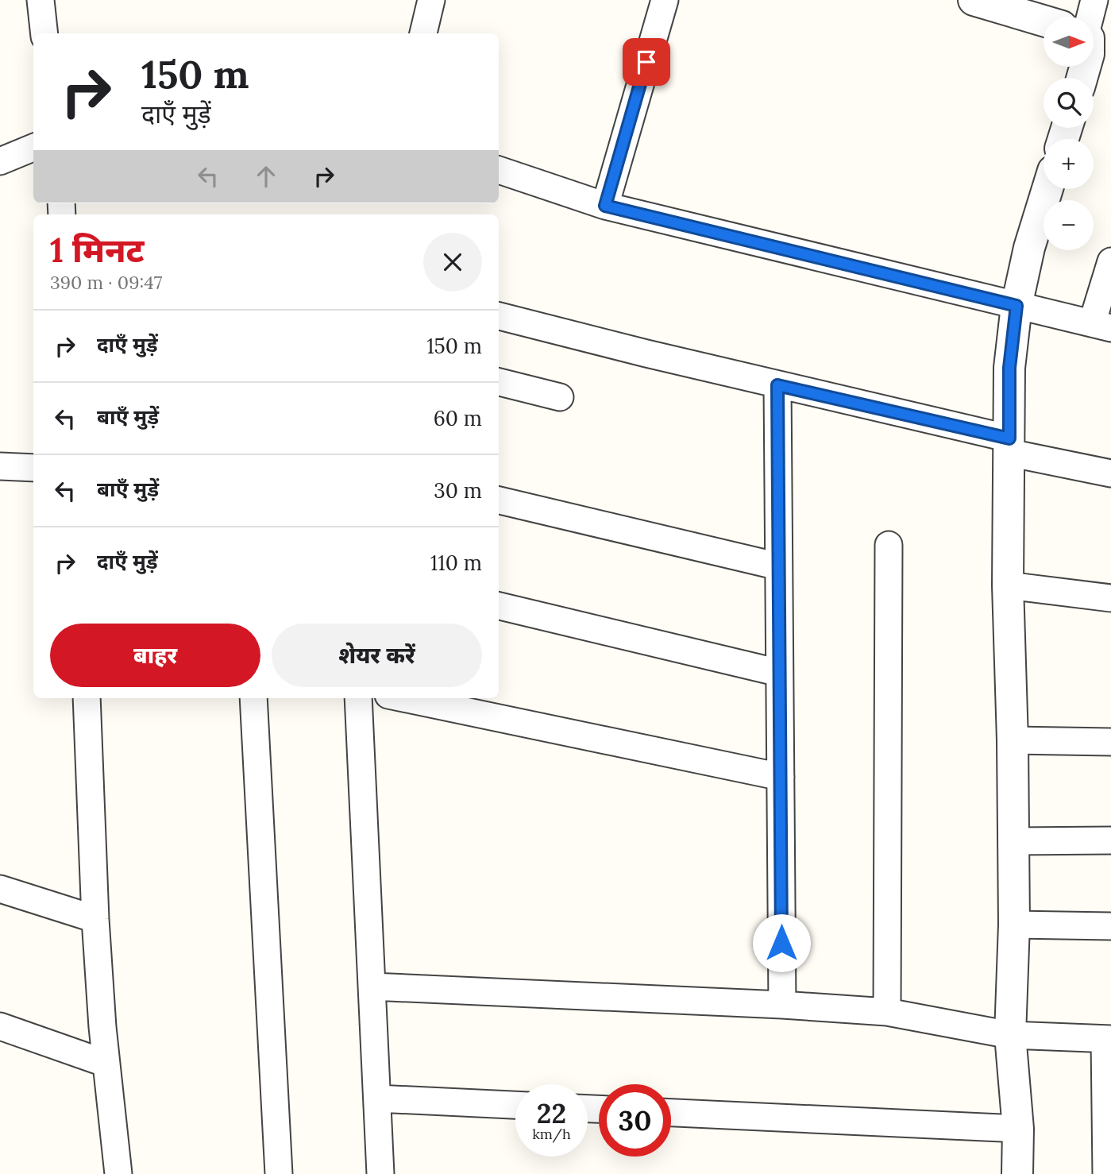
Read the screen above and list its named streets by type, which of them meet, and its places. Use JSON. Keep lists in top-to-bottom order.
{
  "north": "right",
  "page": {
    "map_buttons": ["+", "−"],
    "turn": ["150 m", "दाएँ मुड़ें"],
    "heading": ["1 मिनट", "390 m · 09:47"],
    "list": [
      {
        "name": "दाएँ मुड़ें",
        "value": "150 m"
      },
      {
        "name": "बाएँ मुड़ें",
        "value": "60 m"
      },
      {
        "name": "बाएँ मुड़ें",
        "value": "30 m"
      },
      {
        "name": "दाएँ मुड़ें",
        "value": "110 m"
      }
    ],
    "buttons": ["बाहर", "शेयर करें"],
    "speed": "22 km/h",
    "limit": "30"
  }
}
